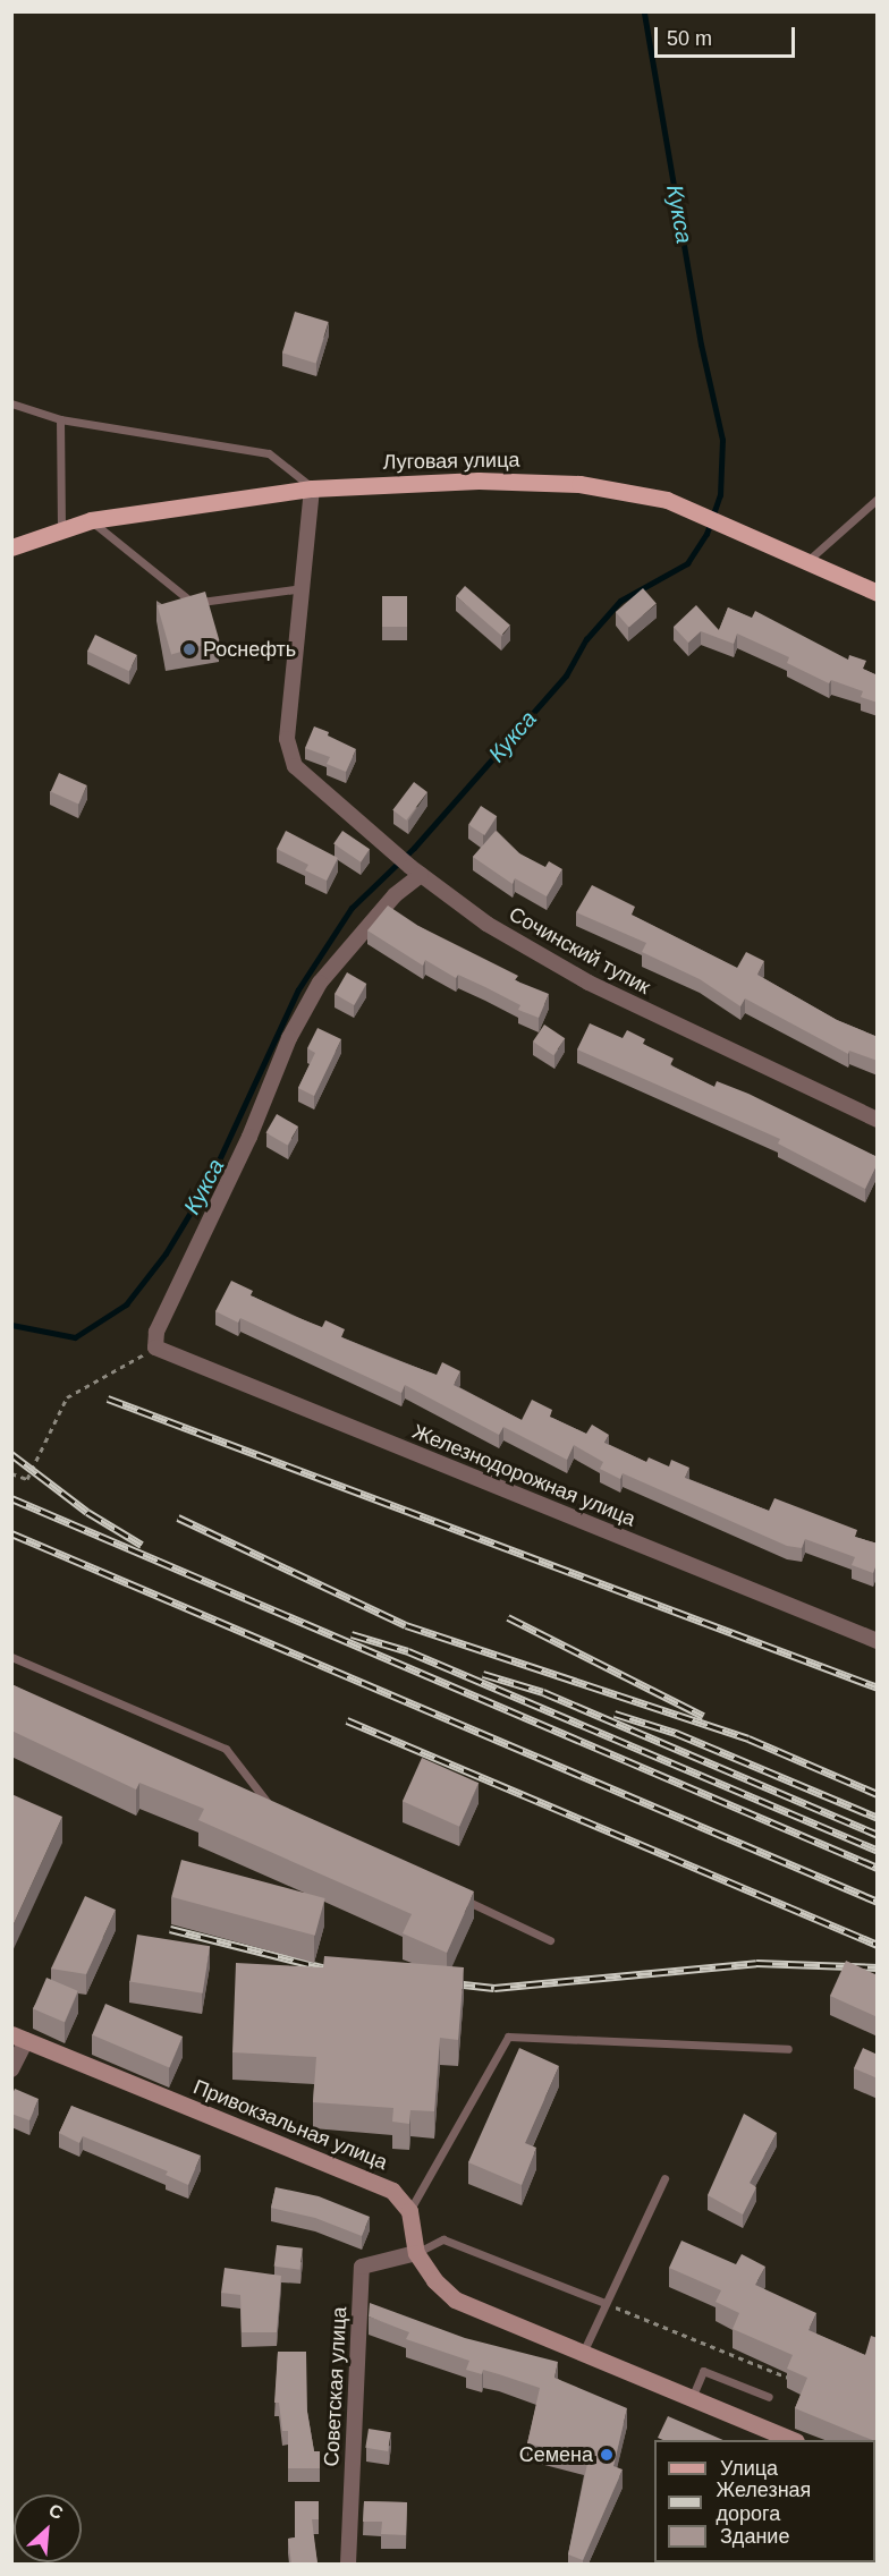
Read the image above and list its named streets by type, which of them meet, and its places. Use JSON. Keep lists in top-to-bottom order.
{
  "streets": {
    "main road": ["Луговая улица"],
    "street": [
      "Сочинский тупик",
      "Железнодорожная улица",
      "Привокзальная улица",
      "Советская улица"
    ]
  },
  "water": ["Кукса"],
  "places": ["Роснефть", "Семена"],
  "legend": ["Улица", "Железная дорога", "Здание"],
  "scale_bar": "50 m",
  "north": "top right"
}
